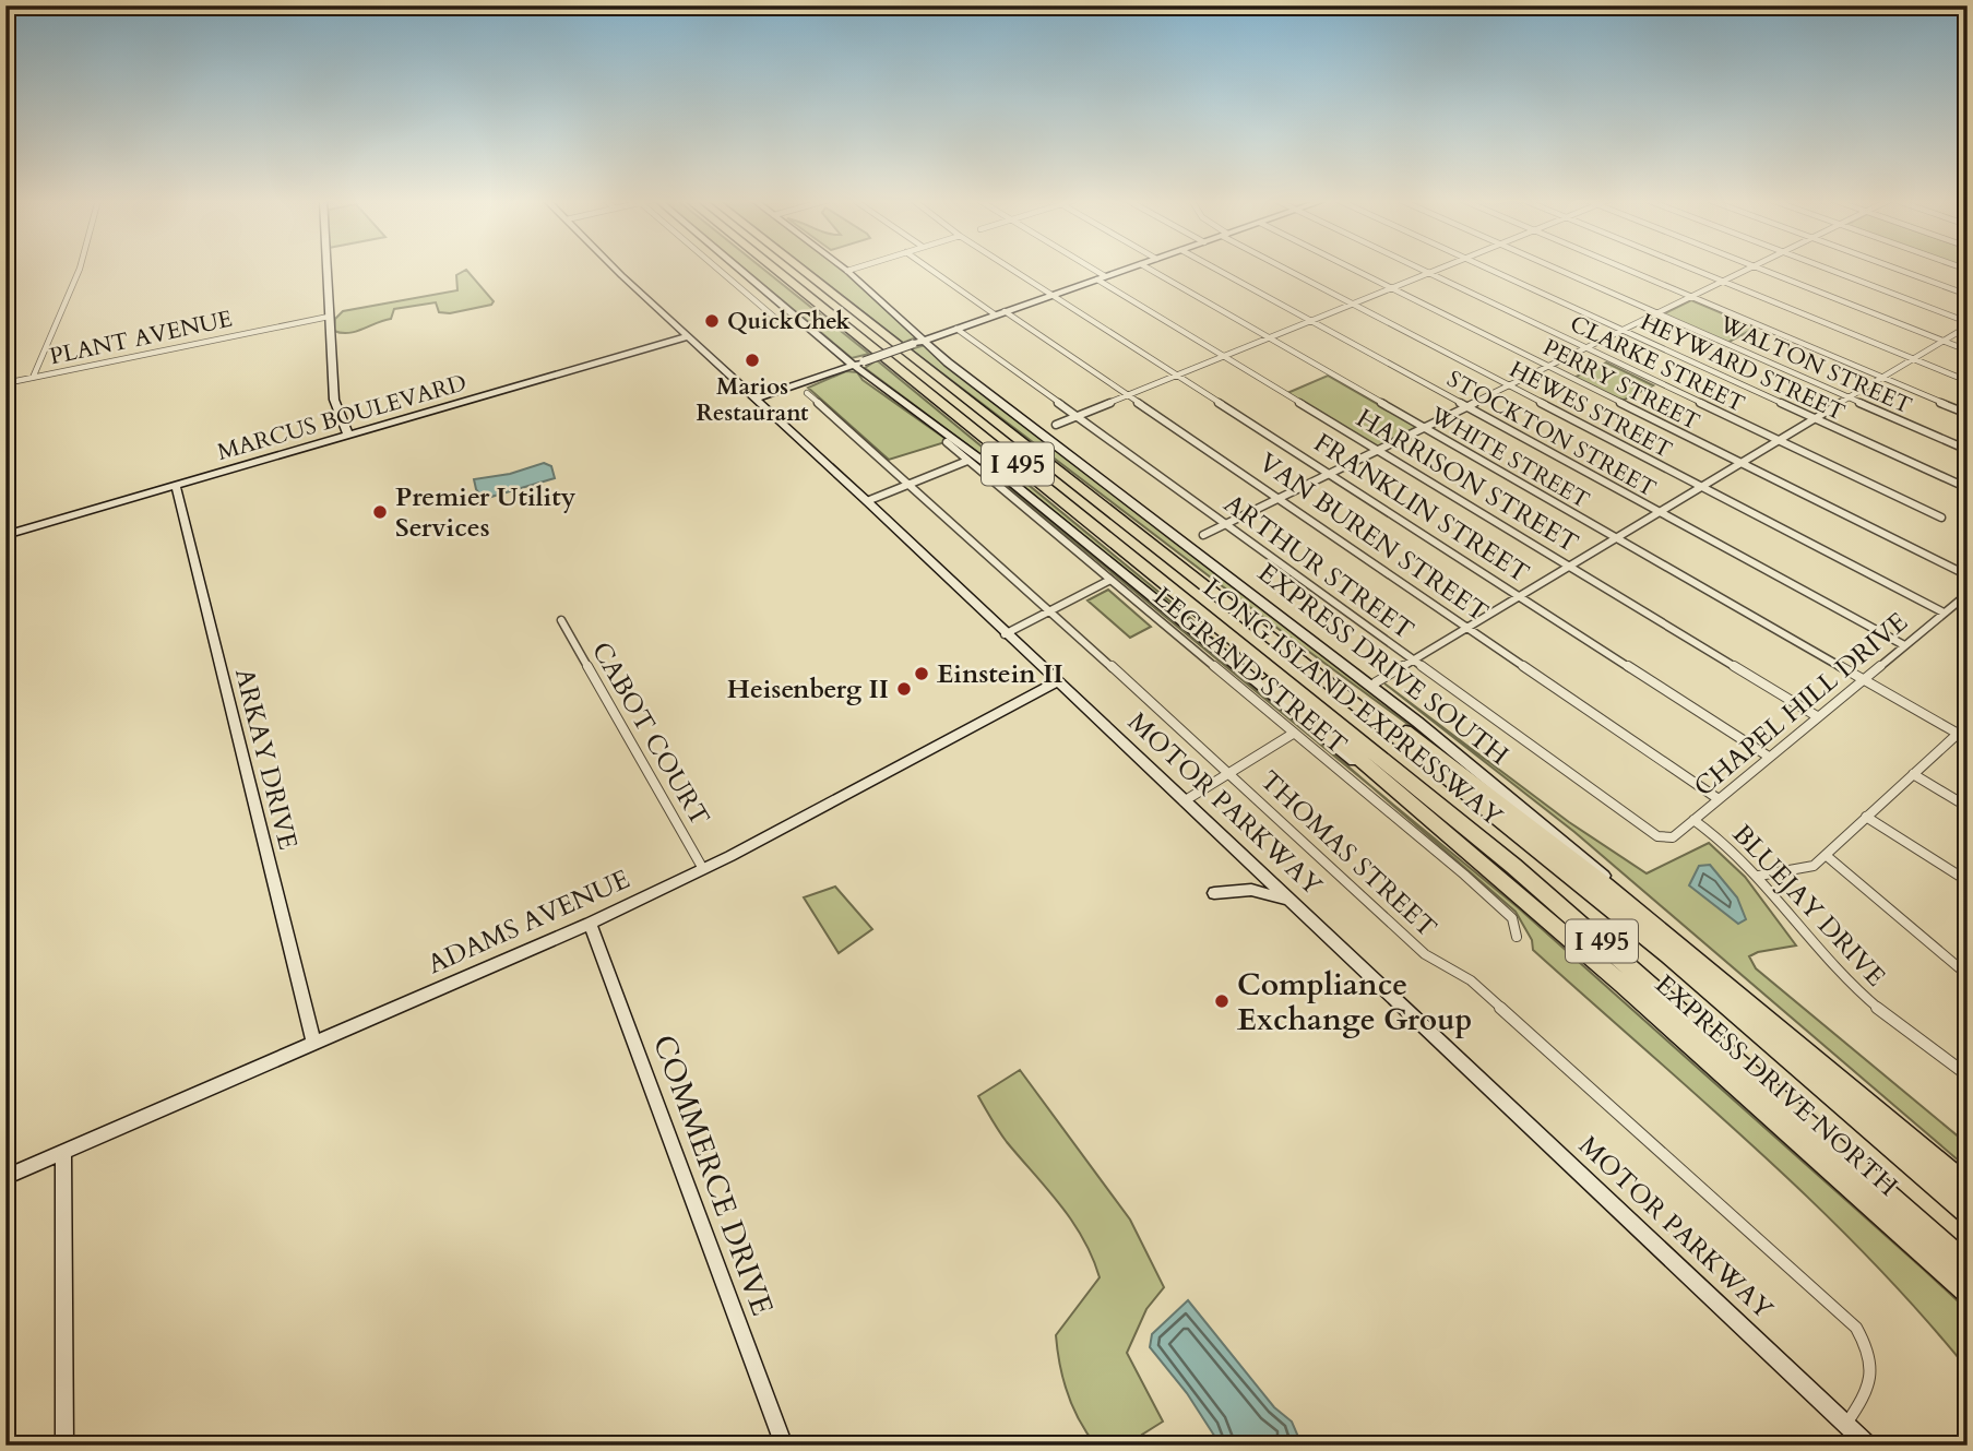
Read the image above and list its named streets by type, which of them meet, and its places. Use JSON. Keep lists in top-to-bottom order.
{
  "streets": {
    "highway": [
      "I 495",
      "EXPRESS DRIVE SOUTH",
      "LONG ISLAND EXPRESSWAY",
      "EXPRESS DRIVE NORTH"
    ],
    "main road": [
      "MARCUS BOULEVARD",
      "ARKAY DRIVE",
      "MOTOR PARKWAY",
      "ADAMS AVENUE",
      "COMMERCE DRIVE"
    ],
    "street": [
      "PLANT AVENUE",
      "CLARKE STREET",
      "WALTON STREET",
      "HEYWARD STREET",
      "PERRY STREET",
      "HEWES STREET",
      "STOCKTON STREET",
      "WHITE STREET",
      "HARRISON STREET",
      "FRANKLIN STREET",
      "VAN BUREN STREET",
      "ARTHUR STREET",
      "LEGRAND STREET",
      "CHAPEL HILL DRIVE",
      "CABOT COURT",
      "THOMAS STREET",
      "BLUEJAY DRIVE"
    ]
  },
  "crossings": [
    ["HEWES STREET", "CHAPEL HILL DRIVE"],
    ["MARCUS BOULEVARD", "ARKAY DRIVE"],
    ["MARCUS BOULEVARD", "MOTOR PARKWAY"],
    ["STOCKTON STREET", "CHAPEL HILL DRIVE"],
    ["WHITE STREET", "CHAPEL HILL DRIVE"],
    ["HARRISON STREET", "CHAPEL HILL DRIVE"],
    ["FRANKLIN STREET", "CHAPEL HILL DRIVE"],
    ["VAN BUREN STREET", "CHAPEL HILL DRIVE"],
    ["ARTHUR STREET", "CHAPEL HILL DRIVE"],
    ["CHAPEL HILL DRIVE", "BLUEJAY DRIVE"],
    ["CABOT COURT", "ADAMS AVENUE"],
    ["ARKAY DRIVE", "ADAMS AVENUE"],
    ["MOTOR PARKWAY", "THOMAS STREET"],
    ["MOTOR PARKWAY", "ADAMS AVENUE"],
    ["ADAMS AVENUE", "COMMERCE DRIVE"]
  ],
  "places": [
    "QuickChek",
    "Marios Restaurant",
    "Premier Utility Services",
    "Einstein II",
    "Heisenberg II",
    "Compliance Exchange Group"
  ]
}
